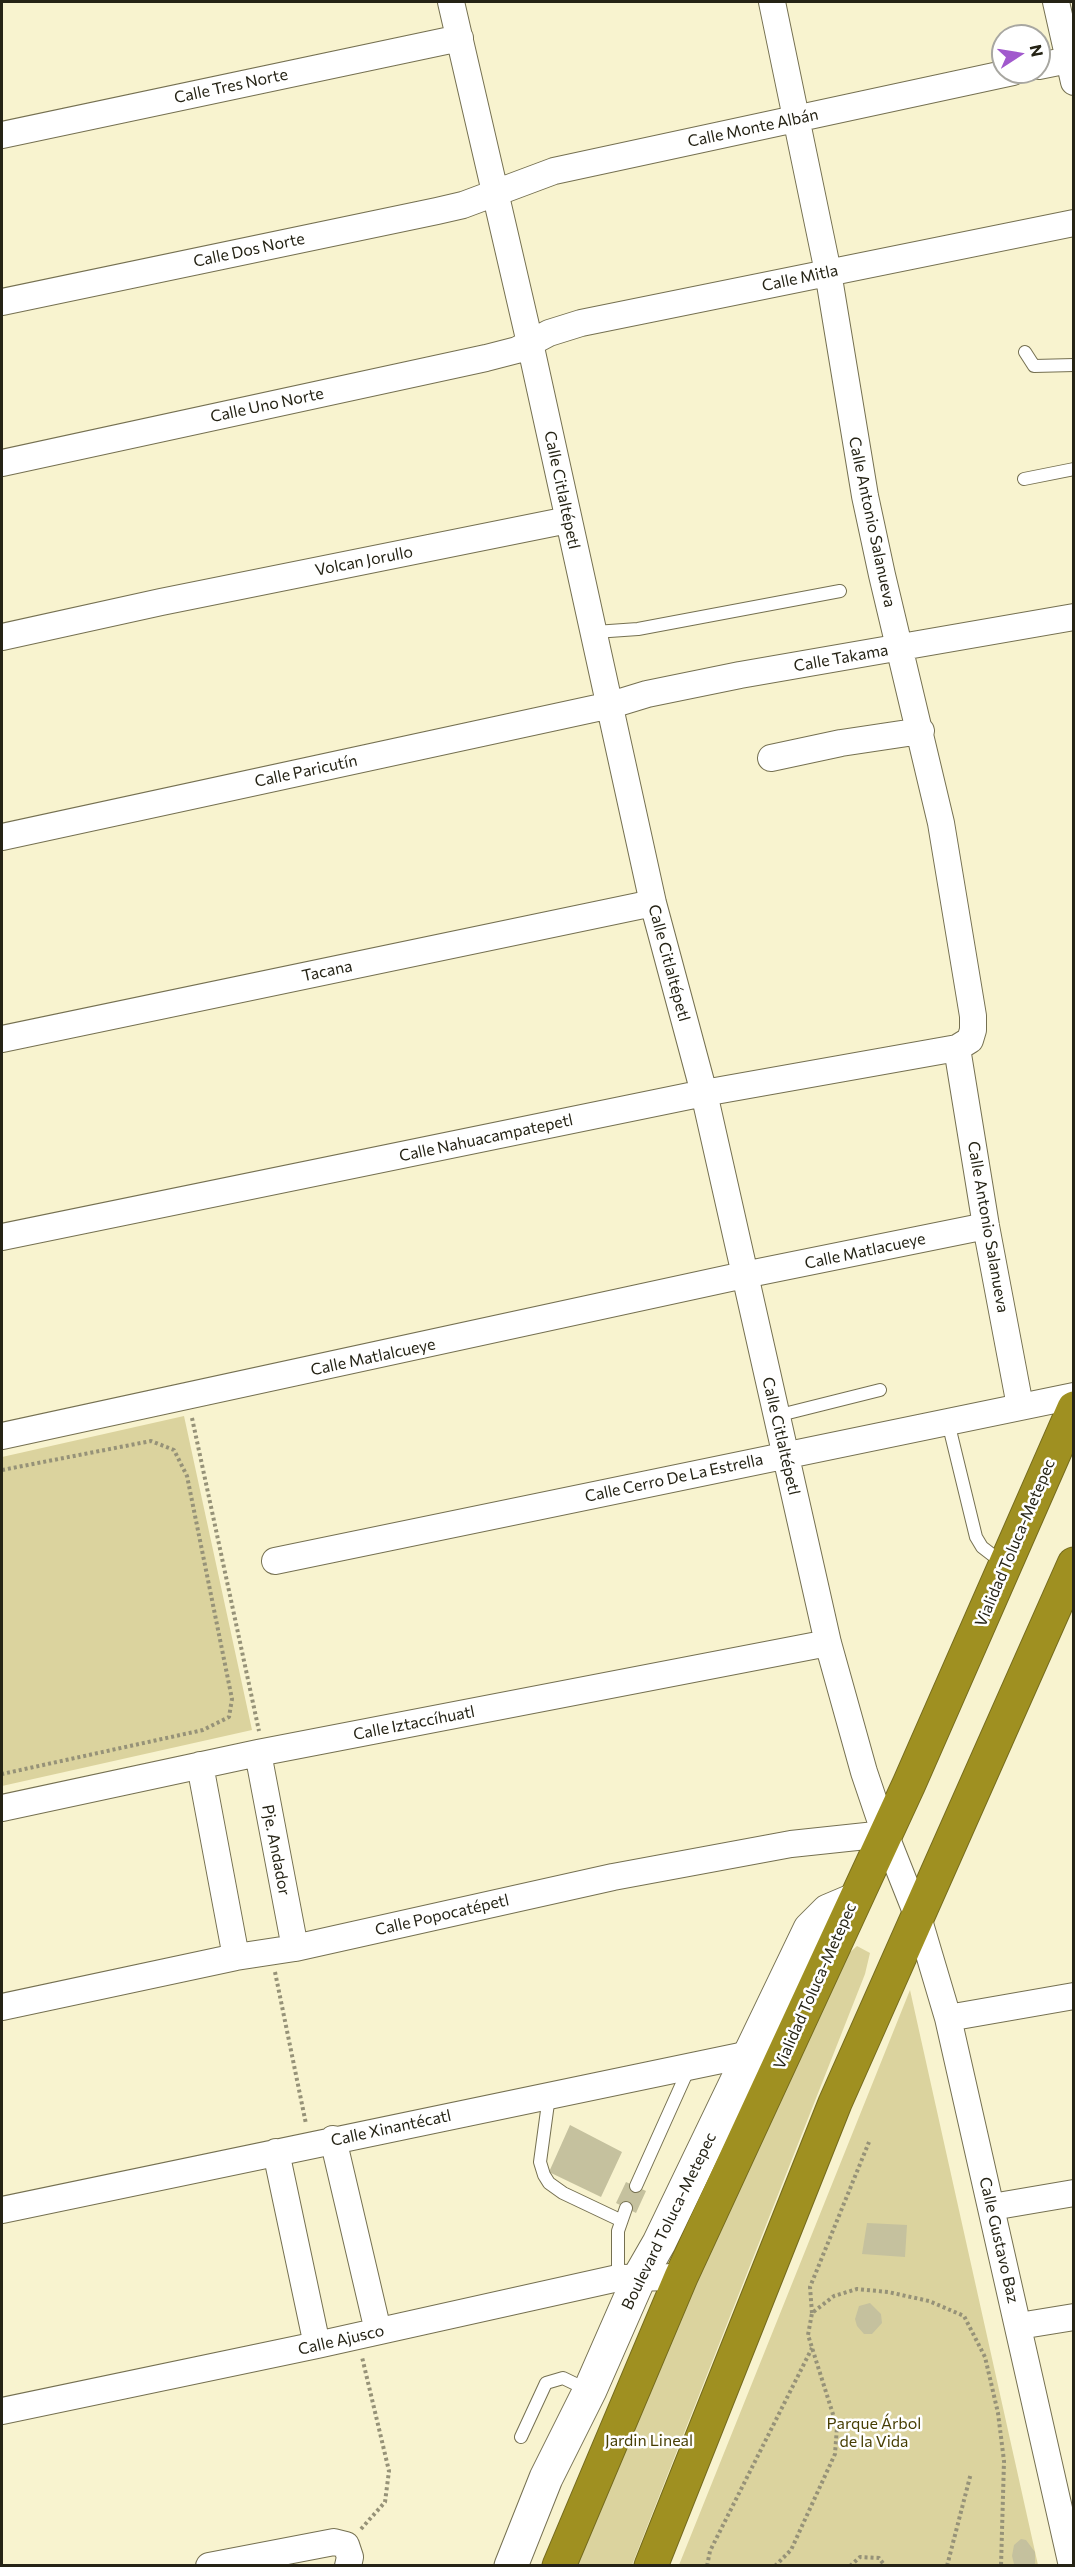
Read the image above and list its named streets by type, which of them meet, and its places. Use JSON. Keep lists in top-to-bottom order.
{
  "streets": {
    "highway": ["Vialidad Toluca-Metepec"],
    "main road": ["Boulevard Toluca-Metepec"],
    "street": [
      "Calle Tres Norte",
      "Calle Monte Albán",
      "Calle Dos Norte",
      "Calle Mitla",
      "Calle Uno Norte",
      "Calle Citlaltépetl",
      "Calle Antonio Salanueva",
      "Volcan Jorullo",
      "Calle Takama",
      "Calle Paricutín",
      "Tacana",
      "Calle Nahuacampatepetl",
      "Calle Matlacueye",
      "Calle Matlalcueye",
      "Calle Cerro De La Estrella",
      "Calle Iztaccíhuatl",
      "Pje. Andador",
      "Calle Popocatépetl",
      "Calle Xinantécatl",
      "Calle Gustavo Baz",
      "Calle Ajusco"
    ]
  },
  "crossings": [
    ["Calle Tres Norte", "Calle Citlaltépetl"],
    ["Calle Monte Albán", "Calle Dos Norte"],
    ["Calle Monte Albán", "Calle Citlaltépetl"],
    ["Calle Monte Albán", "Calle Antonio Salanueva"],
    ["Calle Dos Norte", "Calle Citlaltépetl"],
    ["Calle Mitla", "Calle Uno Norte"],
    ["Calle Mitla", "Calle Citlaltépetl"],
    ["Calle Mitla", "Calle Antonio Salanueva"],
    ["Calle Uno Norte", "Calle Citlaltépetl"],
    ["Calle Citlaltépetl", "Volcan Jorullo"],
    ["Calle Citlaltépetl", "Calle Takama"],
    ["Calle Citlaltépetl", "Calle Paricutín"],
    ["Calle Citlaltépetl", "Tacana"],
    ["Calle Citlaltépetl", "Calle Nahuacampatepetl"],
    ["Calle Citlaltépetl", "Calle Matlacueye"],
    ["Calle Citlaltépetl", "Calle Matlalcueye"],
    ["Calle Citlaltépetl", "Calle Cerro De La Estrella"],
    ["Calle Citlaltépetl", "Vialidad Toluca-Metepec"],
    ["Calle Citlaltépetl", "Calle Iztaccíhuatl"],
    ["Calle Citlaltépetl", "Calle Popocatépetl"],
    ["Calle Citlaltépetl", "Calle Gustavo Baz"],
    ["Calle Antonio Salanueva", "Calle Takama"],
    ["Calle Antonio Salanueva", "Calle Nahuacampatepetl"],
    ["Calle Antonio Salanueva", "Calle Matlacueye"],
    ["Calle Antonio Salanueva", "Calle Cerro De La Estrella"],
    ["Calle Takama", "Calle Paricutín"],
    ["Calle Matlacueye", "Calle Matlalcueye"],
    ["Vialidad Toluca-Metepec", "Calle Popocatépetl"],
    ["Vialidad Toluca-Metepec", "Calle Xinantécatl"],
    ["Vialidad Toluca-Metepec", "Boulevard Toluca-Metepec"],
    ["Vialidad Toluca-Metepec", "Calle Ajusco"],
    ["Calle Iztaccíhuatl", "Pje. Andador"],
    ["Pje. Andador", "Calle Popocatépetl"],
    ["Calle Xinantécatl", "Boulevard Toluca-Metepec"],
    ["Boulevard Toluca-Metepec", "Calle Ajusco"]
  ],
  "parks": ["Parque Árbol de la Vida", "Jardin Lineal"],
  "north": "right"
}
